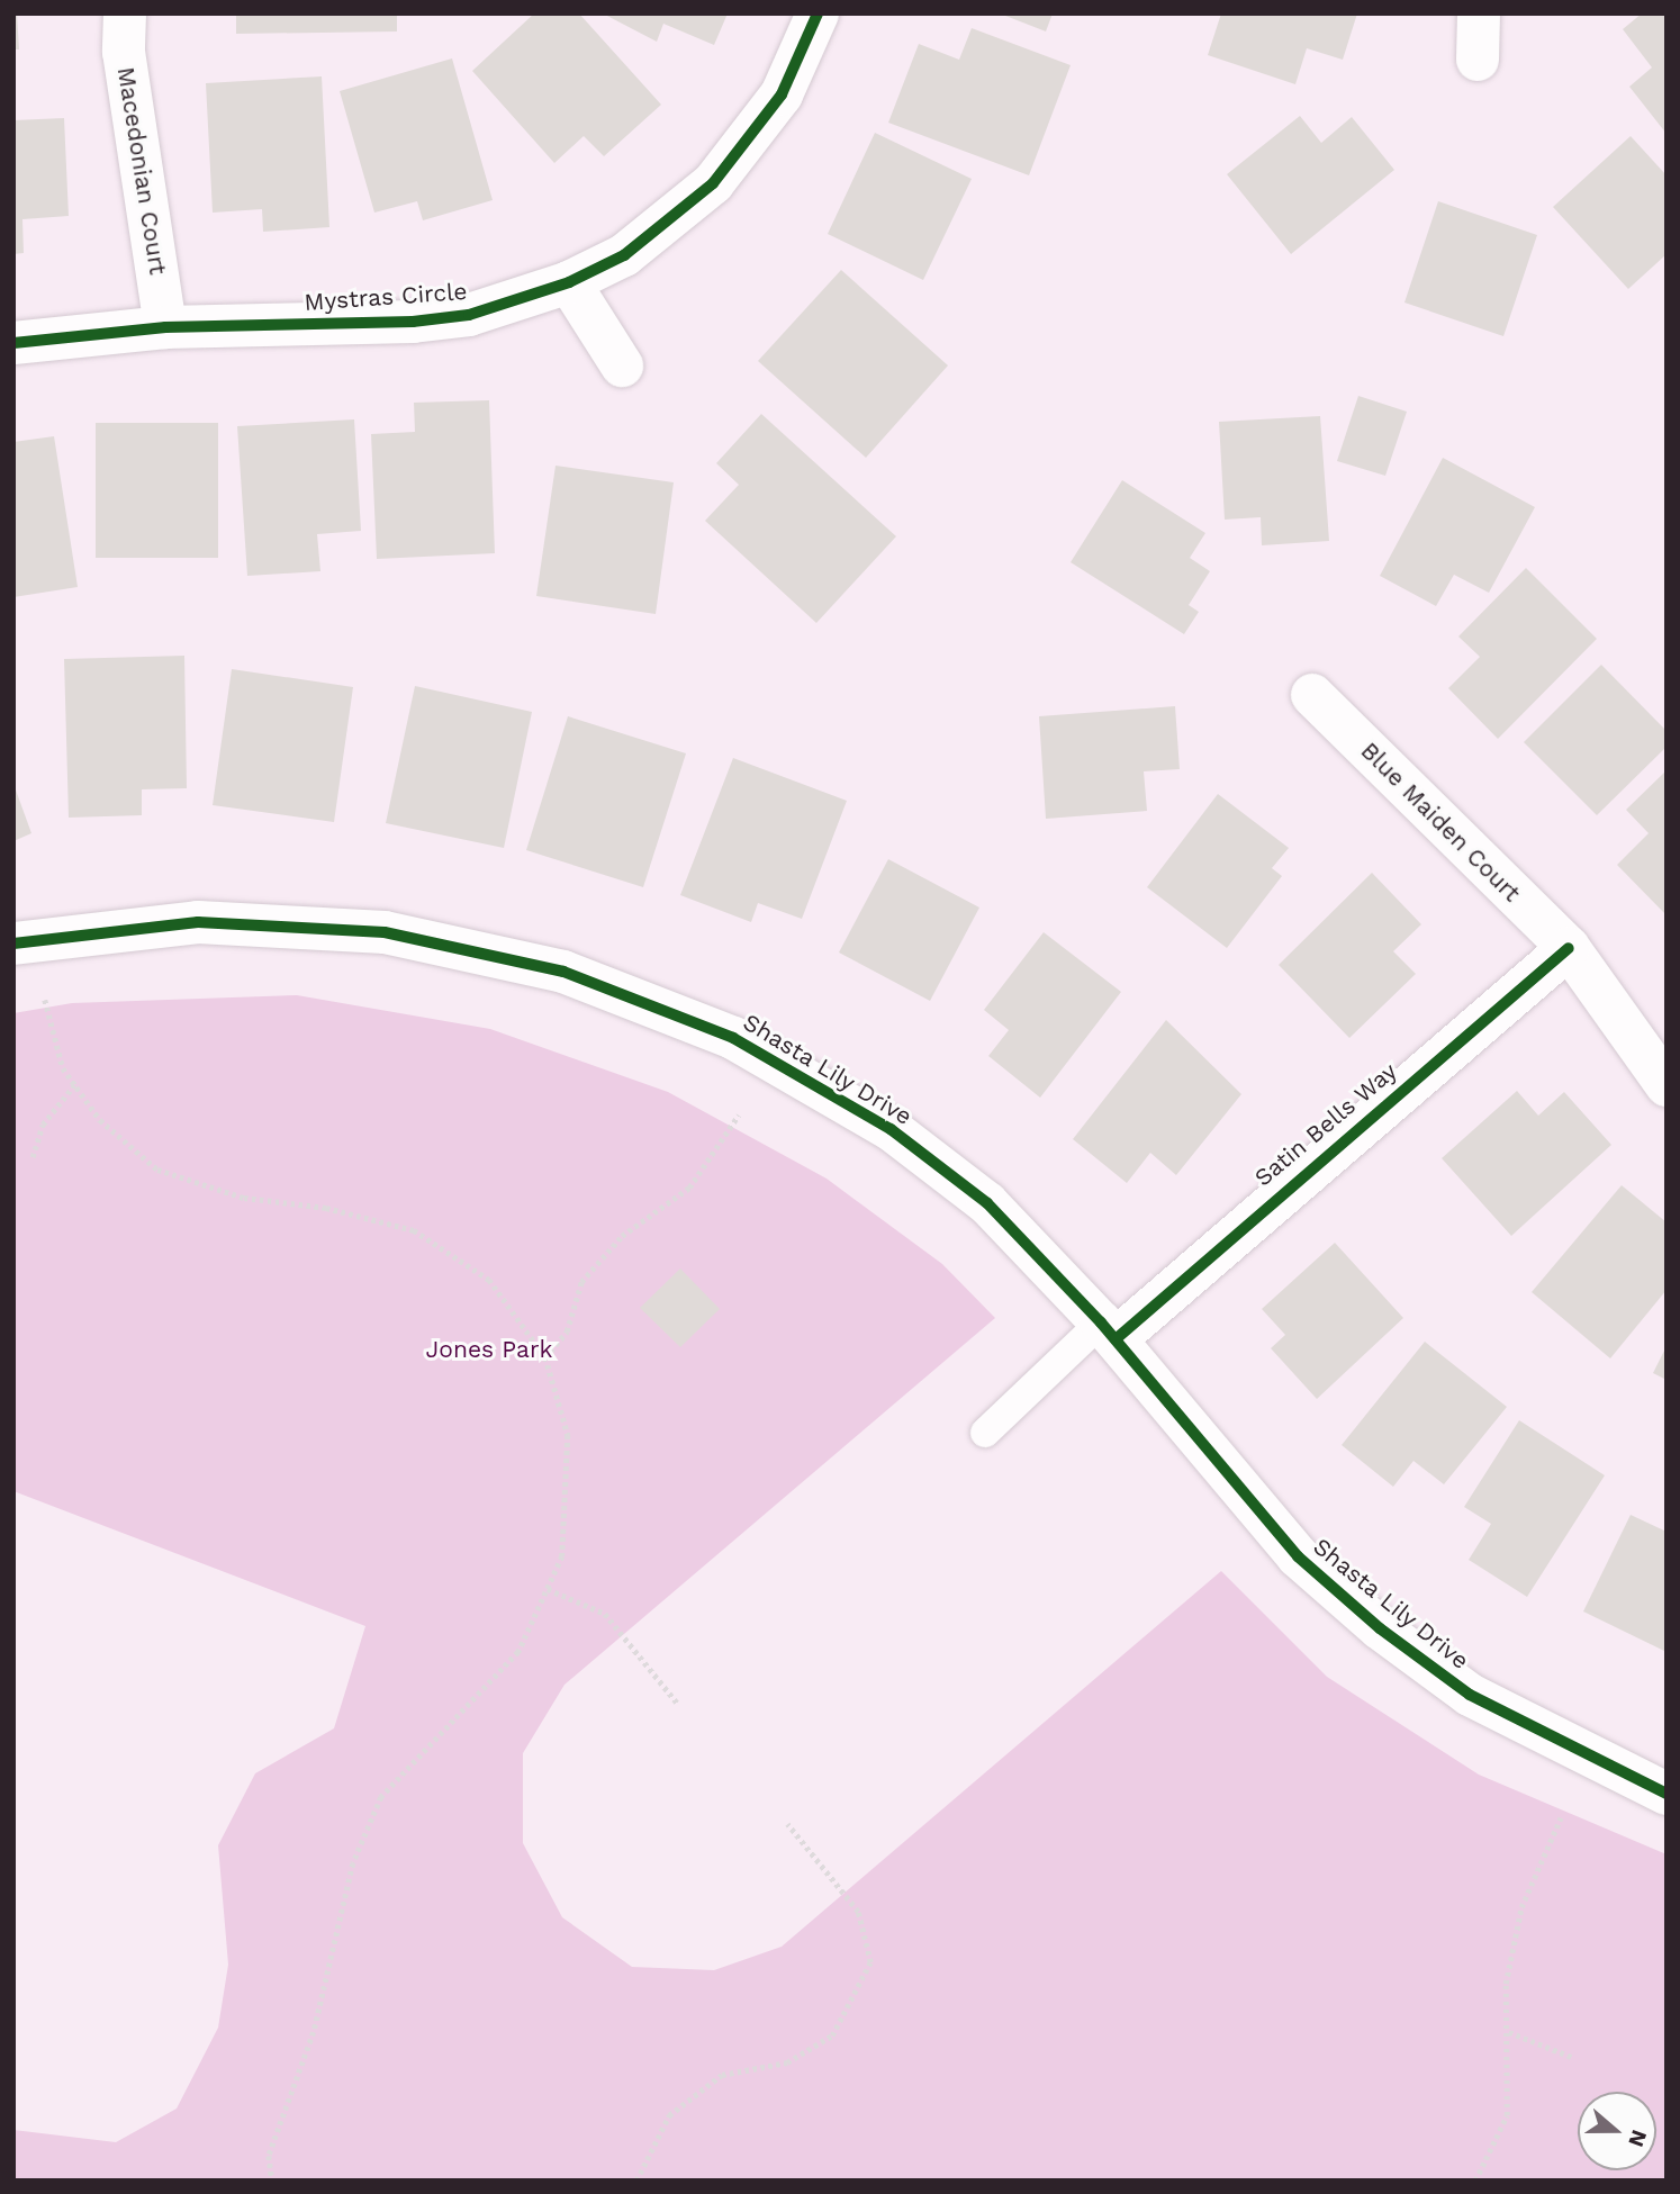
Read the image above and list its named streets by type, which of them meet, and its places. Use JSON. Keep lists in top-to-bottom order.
{
  "streets": {
    "street": [
      "Macedonian Court",
      "Mystras Circle",
      "Blue Maiden Court",
      "Shasta Lily Drive",
      "Satin Bells Way"
    ]
  },
  "crossings": [
    ["Macedonian Court", "Mystras Circle"],
    ["Blue Maiden Court", "Satin Bells Way"],
    ["Shasta Lily Drive", "Satin Bells Way"]
  ],
  "parks": ["Jones Park"],
  "north": "right"
}
